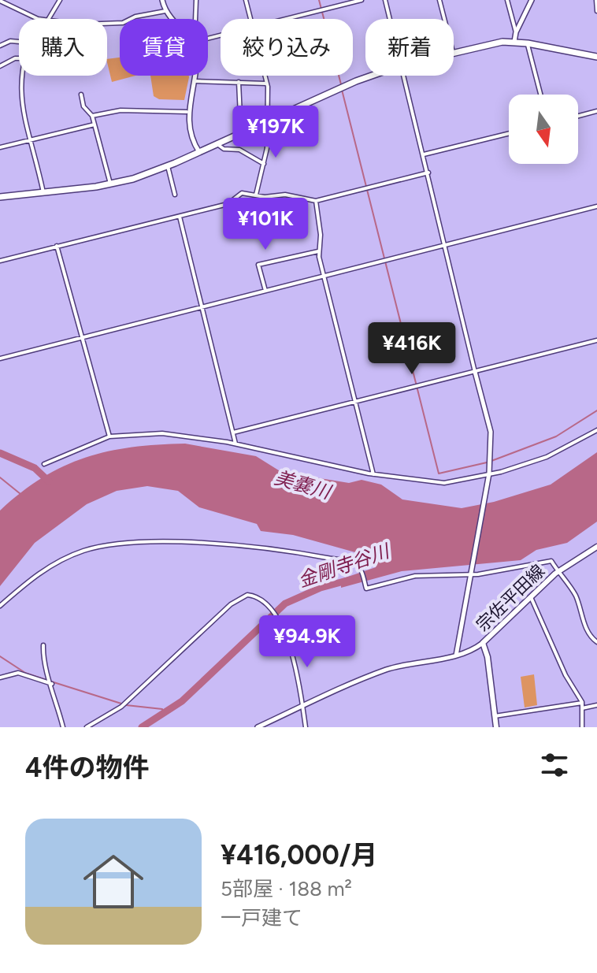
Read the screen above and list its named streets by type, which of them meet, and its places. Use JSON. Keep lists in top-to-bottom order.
{
  "streets": {
    "main road": ["宗佐平田線"]
  },
  "water": ["美嚢川", "金剛寺谷川"],
  "north": "bottom",
  "page": {
    "chip": [
      "購入",
      "賃貸",
      "絞り込み",
      "新着"
    ],
    "price": [
      "¥197K",
      "¥101K",
      "¥416K",
      "¥94.9K"
    ],
    "heading": "4件の物件",
    "list": [
      {
        "name": "¥416,000/月",
        "note": "5部屋 · 188 m² · 一戸建て"
      }
    ]
  }
}
